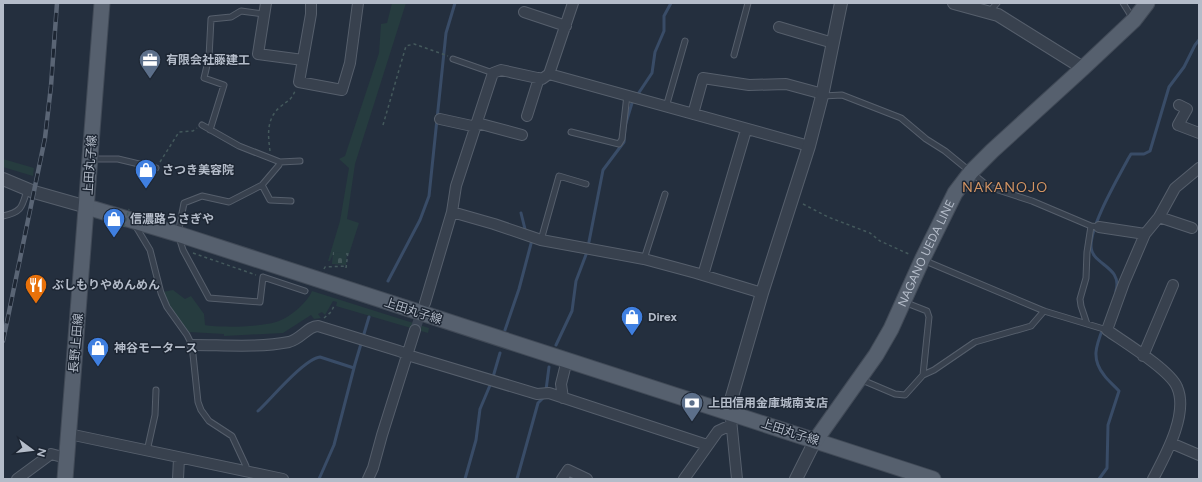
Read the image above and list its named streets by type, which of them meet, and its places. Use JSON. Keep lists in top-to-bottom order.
{
  "streets": {
    "main road": ["上田丸子線", "NAGANO UEDA LINE", "長野上田線"]
  },
  "crossings": [
    ["上田丸子線", "NAGANO UEDA LINE"],
    ["上田丸子線", "長野上田線"]
  ],
  "districts": ["NAKANOJO"],
  "places": {
    "office": ["有限会社藤建工"],
    "shop": [
      "さつき美容院",
      "信濃路うさぎや",
      "Direx",
      "神谷モータース"
    ],
    "restaurant": ["ぶしもりやめんめん"],
    "bank": ["上田信用金庫城南支店"]
  },
  "north": "right"
}
